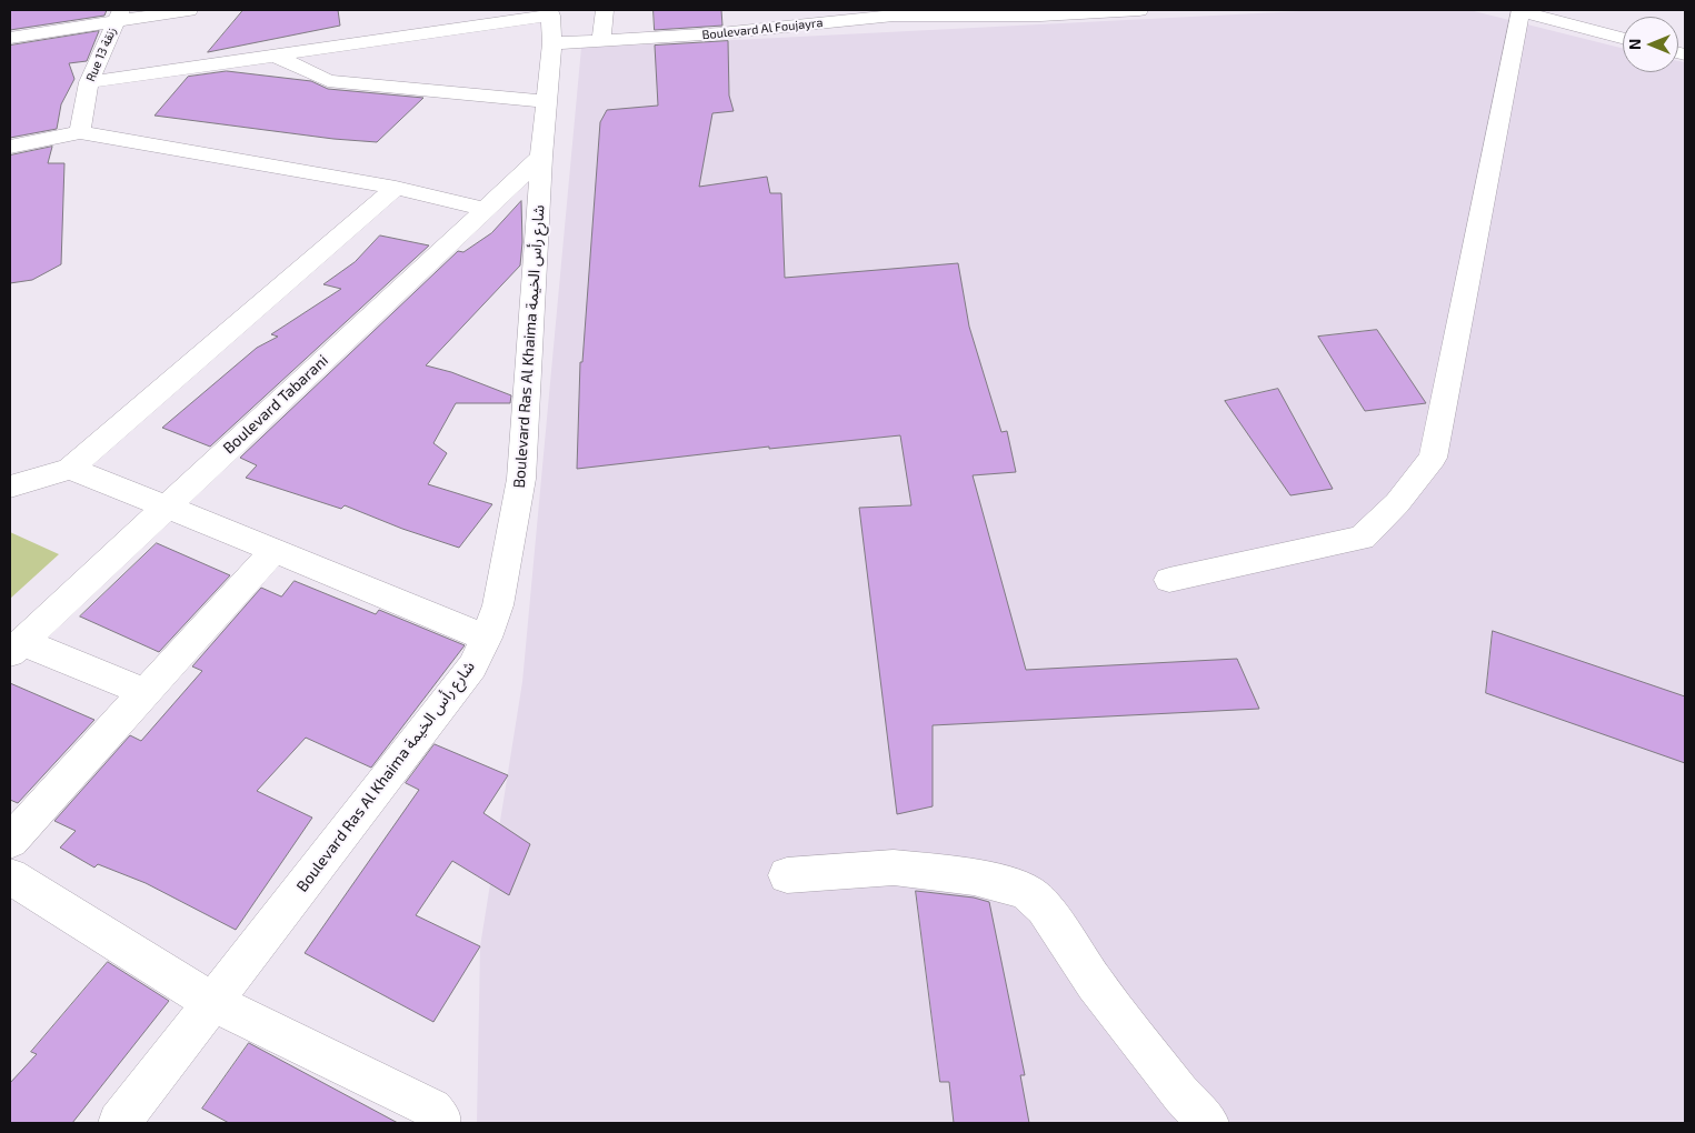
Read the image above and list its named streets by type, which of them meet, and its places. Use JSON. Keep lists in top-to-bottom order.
{
  "streets": {
    "street": [
      "Boulevard Al Foujayra",
      "Rue 13 زنقة",
      "Boulevard Ras Al Khaima شارع رأس الخيمة",
      "Boulevard Tabarani"
    ]
  },
  "crossings": [
    ["Boulevard Al Foujayra", "Boulevard Ras Al Khaima شارع رأس الخيمة"],
    ["Boulevard Ras Al Khaima شارع رأس الخيمة", "Boulevard Tabarani"]
  ],
  "north": "left"
}
